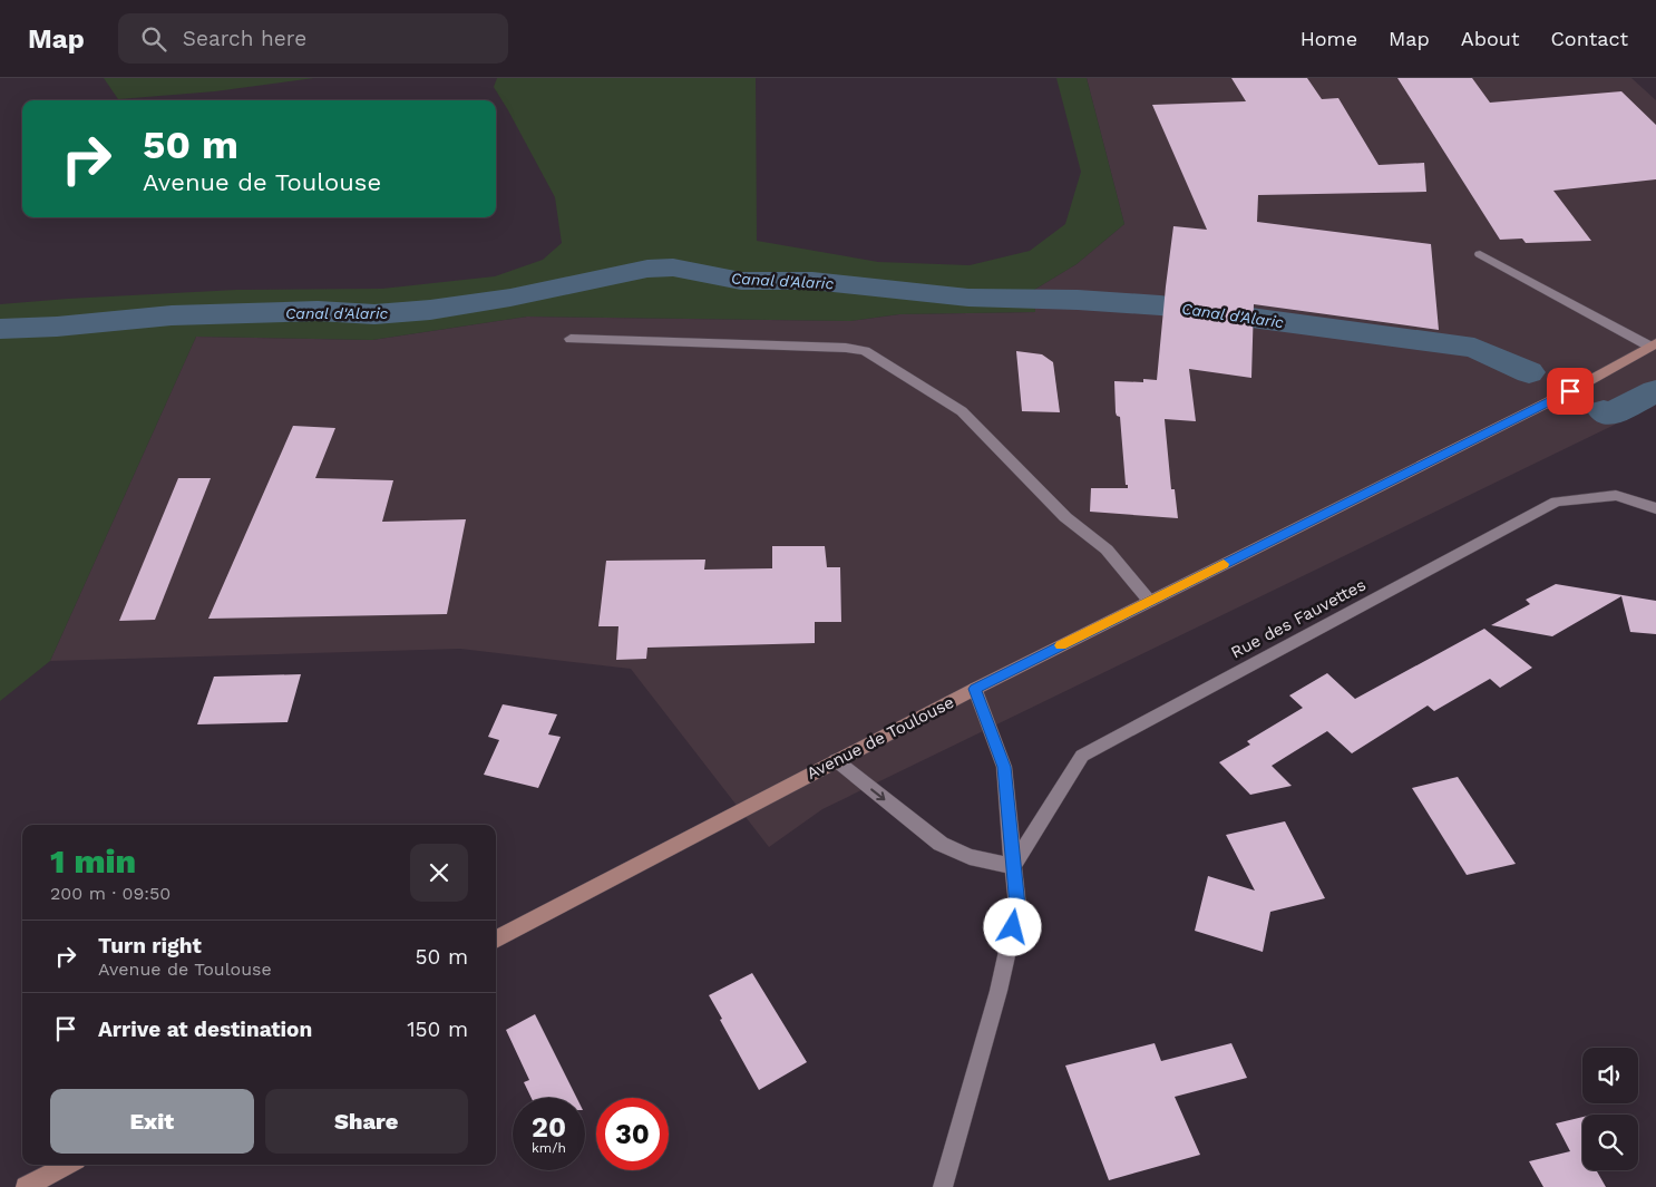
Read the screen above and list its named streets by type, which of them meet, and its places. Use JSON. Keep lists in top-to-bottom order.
{
  "streets": {
    "main road": ["Avenue de Toulouse"],
    "street": ["Rue des Fauvettes"]
  },
  "water": ["Canal d'Alaric"],
  "page": {
    "header": "Map",
    "search": "Search here",
    "nav": [
      "Home",
      "Map",
      "About",
      "Contact"
    ],
    "turn": ["50 m", "Avenue de Toulouse"],
    "heading": ["1 min", "200 m · 09:50"],
    "list": [
      {
        "name": "Turn right",
        "note": "Avenue de Toulouse",
        "value": "50 m"
      },
      {
        "name": "Arrive at destination",
        "value": "150 m"
      }
    ],
    "buttons": ["Exit", "Share"],
    "speed": "20 km/h",
    "limit": "30"
  }
}
